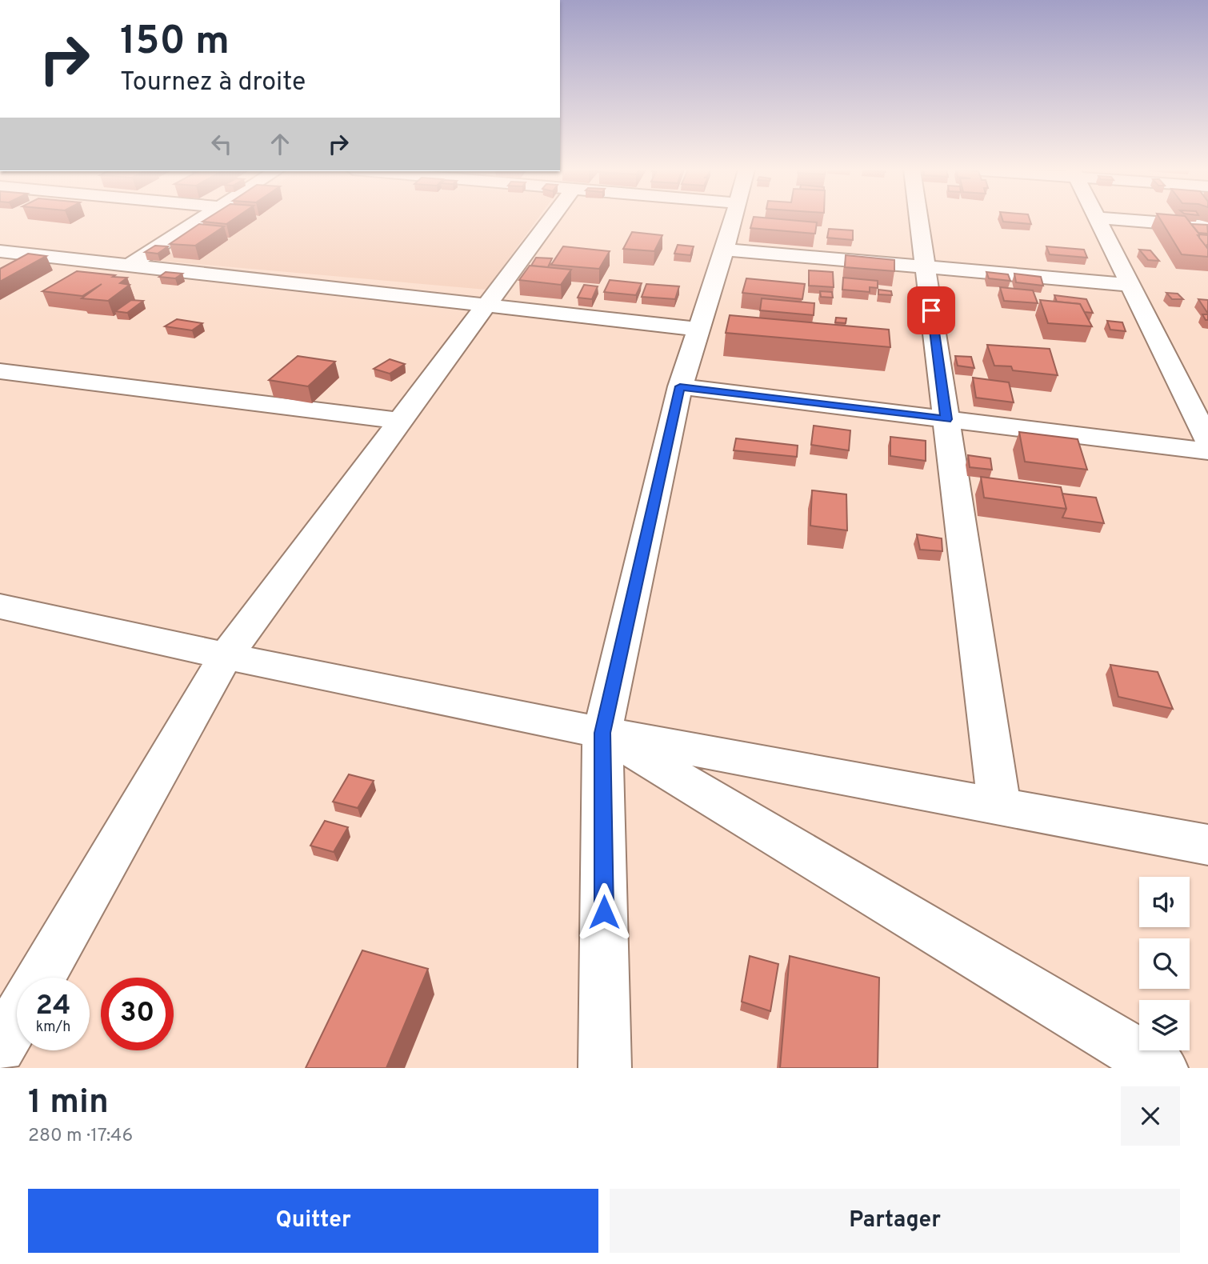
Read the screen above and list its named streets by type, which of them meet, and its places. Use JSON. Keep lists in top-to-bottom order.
{
  "page": {
    "turn": ["150 m", "Tournez à droite"],
    "speed": "24 km/h",
    "limit": "30",
    "heading": ["1 min", "280 m · 17:46"],
    "buttons": ["Quitter", "Partager"]
  }
}
